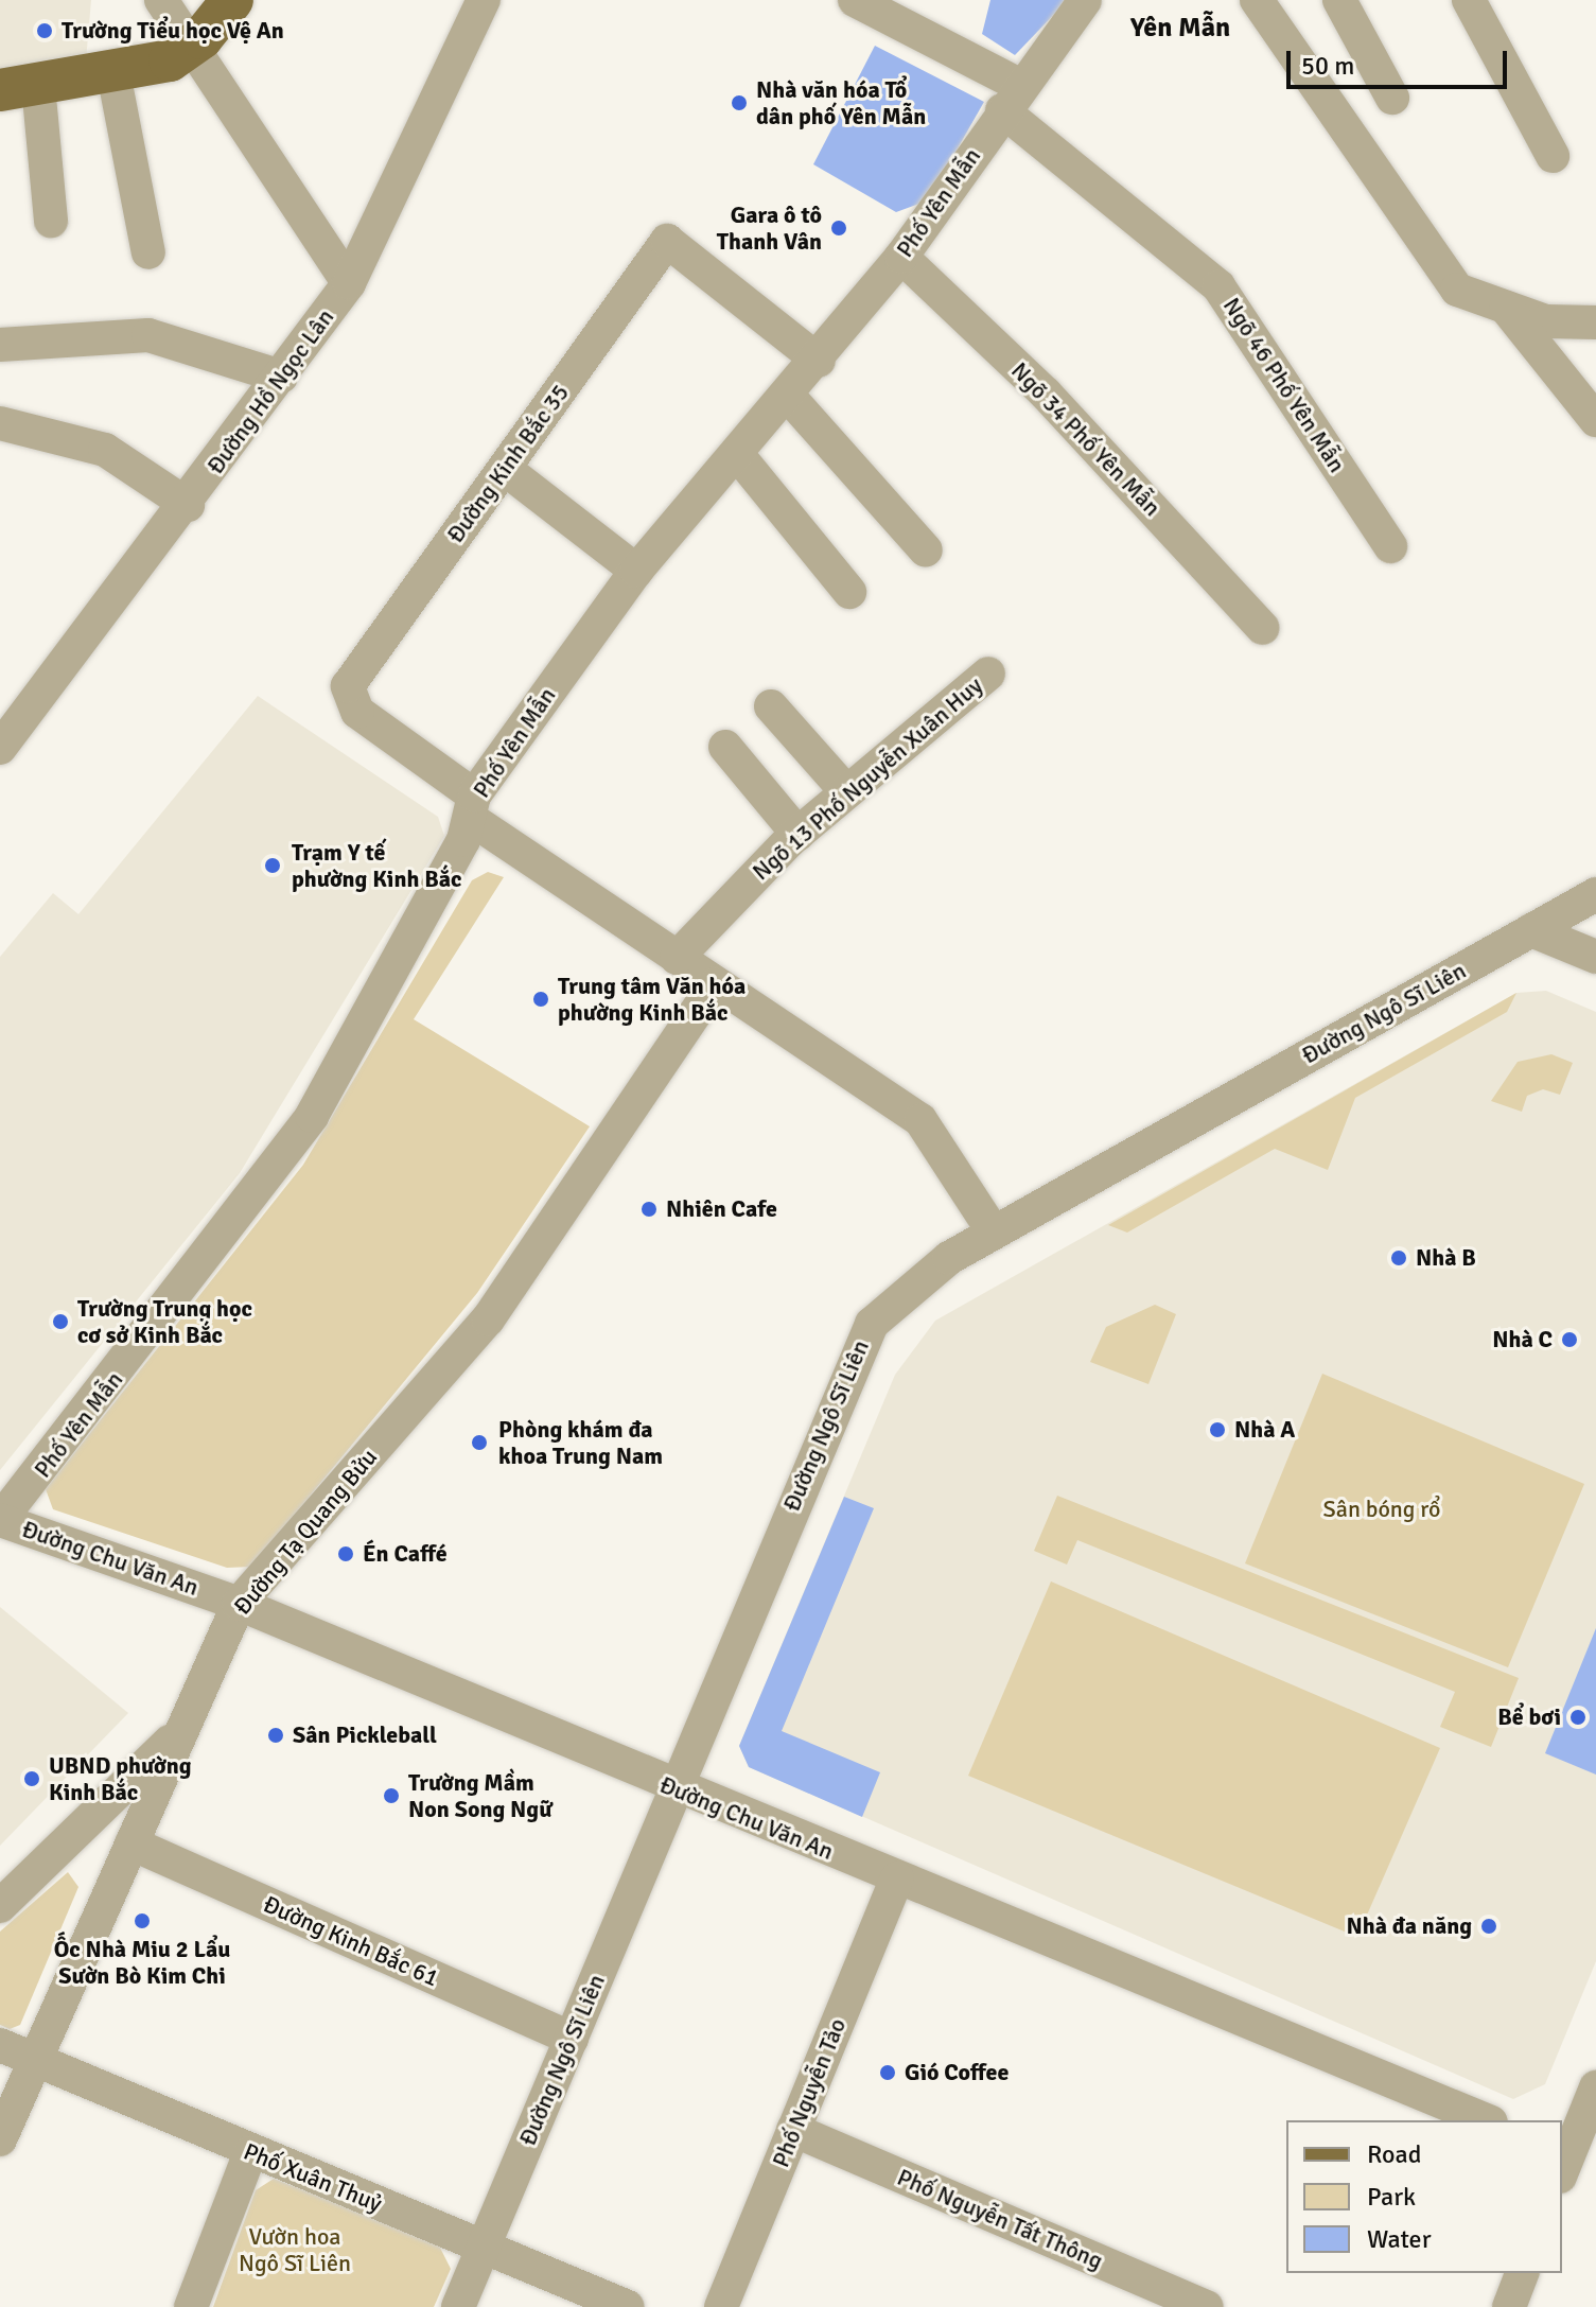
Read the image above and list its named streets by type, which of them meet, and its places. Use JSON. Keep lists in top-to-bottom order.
{
  "streets": {
    "street": [
      "Phố Yên Mẫn",
      "Ngõ 46 Phố Yên Mẫn",
      "Đường Hồ Ngọc Lân",
      "Ngõ 34 Phố Yên Mẫn",
      "Đường Kinh Bắc 35",
      "Ngõ 13 Phố Nguyễn Xuân Huy",
      "Đường Ngô Sĩ Liên",
      "Đường Tạ Quang Bửu",
      "Đường Chu Văn An",
      "Đường Kinh Bắc 61",
      "Phố Nguyễn Tảo",
      "Phố Xuân Thuỷ",
      "Phố Nguyễn Tất Thông"
    ]
  },
  "crossings": [
    ["Phố Yên Mẫn", "Ngõ 46 Phố Yên Mẫn"],
    ["Phố Yên Mẫn", "Ngõ 34 Phố Yên Mẫn"],
    ["Phố Yên Mẫn", "Đường Kinh Bắc 35"],
    ["Phố Yên Mẫn", "Đường Chu Văn An"],
    ["Đường Ngô Sĩ Liên", "Đường Chu Văn An"],
    ["Đường Ngô Sĩ Liên", "Đường Kinh Bắc 61"],
    ["Đường Ngô Sĩ Liên", "Phố Xuân Thuỷ"],
    ["Đường Tạ Quang Bửu", "Đường Chu Văn An"],
    ["Đường Tạ Quang Bửu", "Đường Kinh Bắc 61"],
    ["Đường Tạ Quang Bửu", "Phố Xuân Thuỷ"],
    ["Đường Chu Văn An", "Phố Nguyễn Tảo"],
    ["Phố Nguyễn Tảo", "Phố Nguyễn Tất Thông"]
  ],
  "districts": ["Yên Mẫn"],
  "parks": ["Sân bóng rổ", "Vườn hoa Ngô Sĩ Liên"],
  "places": [
    "Trường Tiểu học Vệ An",
    "Nhà văn hóa Tổ dân phố Yên Mẫn",
    "Gara ô tô Thanh Vân",
    "Trạm Y tế phường Kinh Bắc",
    "Trung tâm Văn hóa phường Kinh Bắc",
    "Nhiên Cafe",
    "Nhà B",
    "Trường Trung học cơ sở Kinh Bắc",
    "Nhà C",
    "Nhà A",
    "Phòng khám đa khoa Trung Nam",
    "Én Caffé",
    "Bể bơi",
    "Sân Pickleball",
    "UBND phường Kinh Bắc",
    "Trường Mầm Non Song Ngữ",
    "Ốc Nhà Miu 2 Lẩu Sườn Bò Kim Chi",
    "Nhà đa năng",
    "Gió Coffee"
  ],
  "legend": ["Road", "Park", "Water"],
  "scale_bar": "50 m"
}
